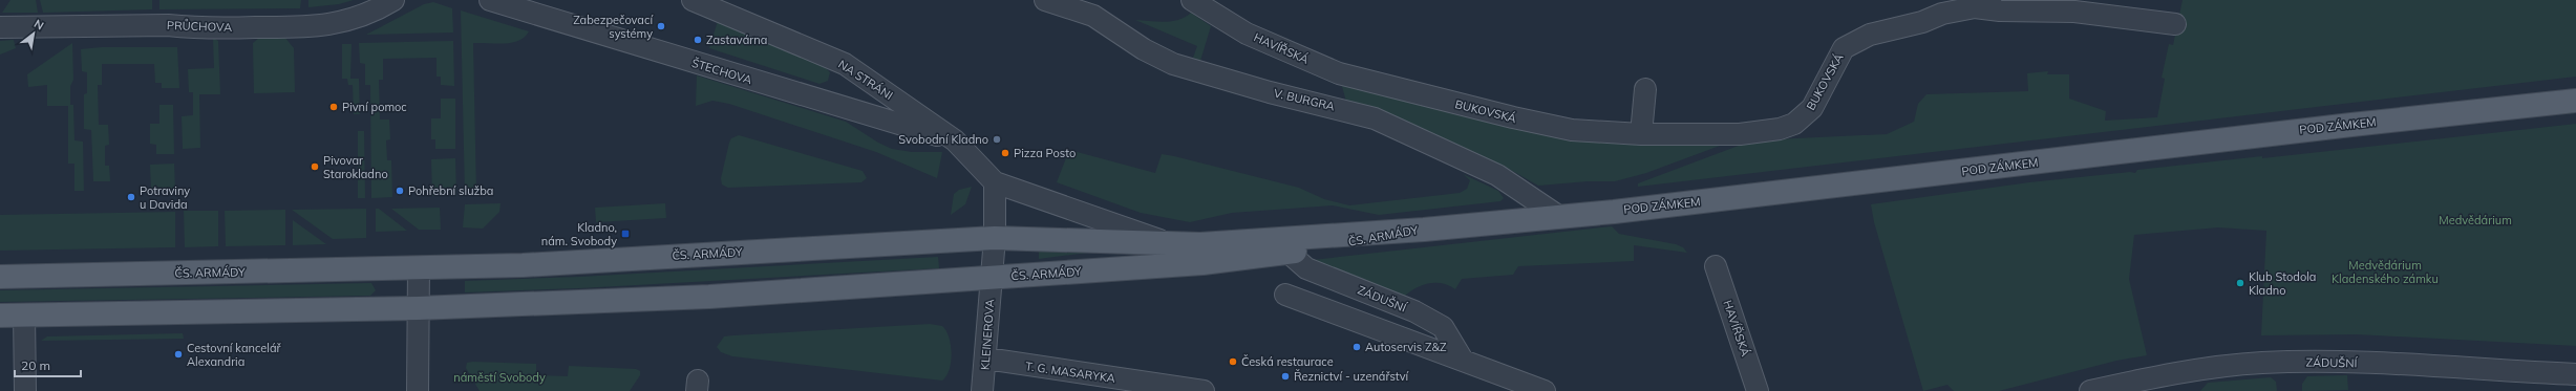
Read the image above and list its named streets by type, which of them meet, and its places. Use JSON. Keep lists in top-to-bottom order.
{
  "streets": {
    "main road": ["POD ZÁMKEM", "ČS. ARMÁDY"],
    "street": [
      "PRŮCHOVA",
      "HAVÍŘSKÁ",
      "ŠTECHOVA",
      "NA STRÁNI",
      "BUKOVSKÁ",
      "V. BURGRA",
      "ZÁDUŠNÍ",
      "KLEINEROVA",
      "T. G. MASARYKA"
    ]
  },
  "crossings": [
    ["HAVÍŘSKÁ", "BUKOVSKÁ"],
    ["ŠTECHOVA", "NA STRÁNI"],
    ["NA STRÁNI", "ČS. ARMÁDY"],
    ["V. BURGRA", "POD ZÁMKEM"],
    ["POD ZÁMKEM", "ČS. ARMÁDY"],
    ["ČS. ARMÁDY", "ZÁDUŠNÍ"],
    ["ČS. ARMÁDY", "KLEINEROVA"],
    ["KLEINEROVA", "T. G. MASARYKA"]
  ],
  "parks": ["Medvědárium", "Medvědárium Kladenského zámku", "náměstí Svobody"],
  "places": {
    "other": [
      "Zabezpečovací systémy",
      "Zastavárna",
      "Pivní pomoc",
      "Svobodní Kladno",
      "Pizza Posto",
      "Pivovar Starokladno",
      "Pohřební služba",
      "Potraviny u Davida",
      "Klub Stodola Kladno",
      "Autoservis Z&Z",
      "Cestovní kancelář Alexandria",
      "Česká restaurace",
      "Řeznictví - uzenářství"
    ],
    "transit": ["Kladno, nám. Svobody"]
  },
  "scale_bar": "20 m",
  "north": "top right"
}
